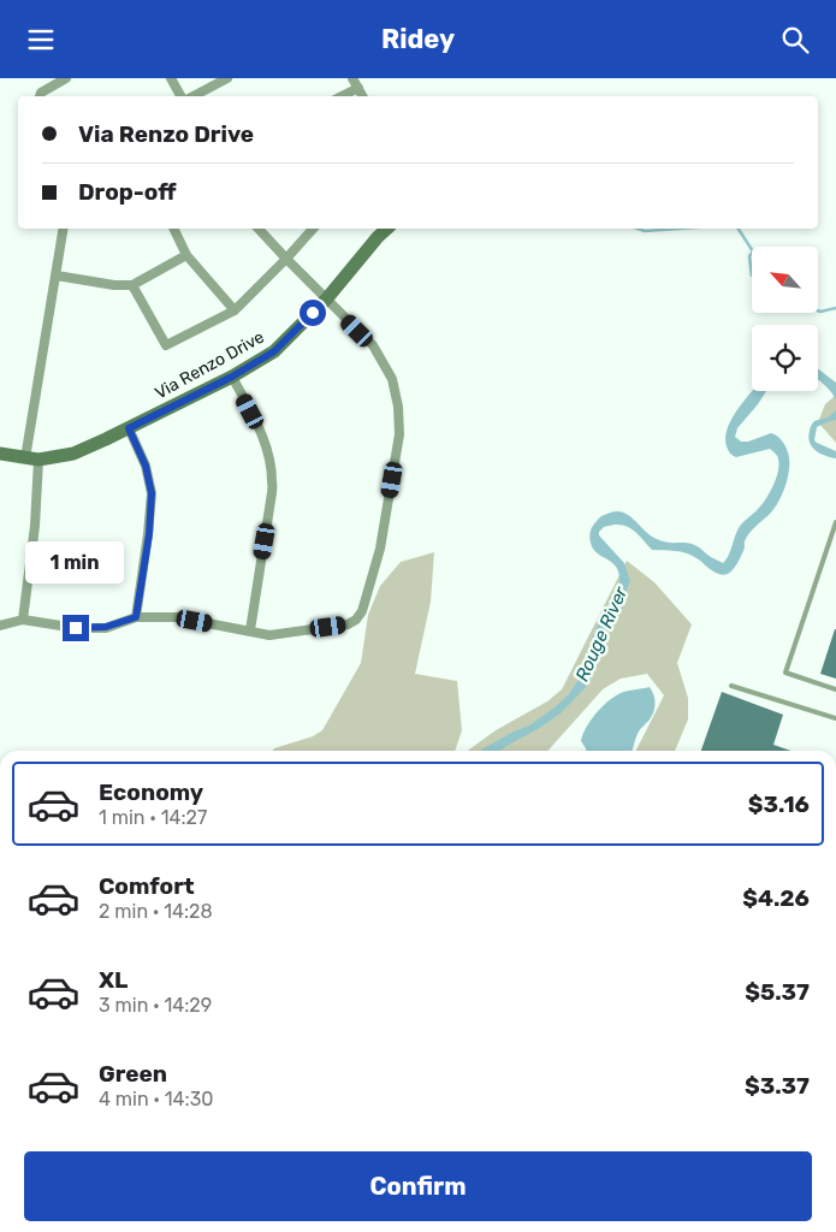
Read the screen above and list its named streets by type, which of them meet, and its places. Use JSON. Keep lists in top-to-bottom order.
{
  "streets": {
    "street": ["Via Renzo Drive"]
  },
  "water": ["Rouge River"],
  "north": "top left",
  "page": {
    "header": "Ridey",
    "banner": ["Via Renzo Drive", "Drop-off"],
    "bubble": "1 min",
    "list": [
      {
        "name": "Economy",
        "note": "1 min · 14:27",
        "value": "$3.16"
      },
      {
        "name": "Comfort",
        "note": "2 min · 14:28",
        "value": "$4.26"
      },
      {
        "name": "XL",
        "note": "3 min · 14:29",
        "value": "$5.37"
      },
      {
        "name": "Green",
        "note": "4 min · 14:30",
        "value": "$3.37"
      }
    ],
    "buttons": "Confirm"
  }
}
